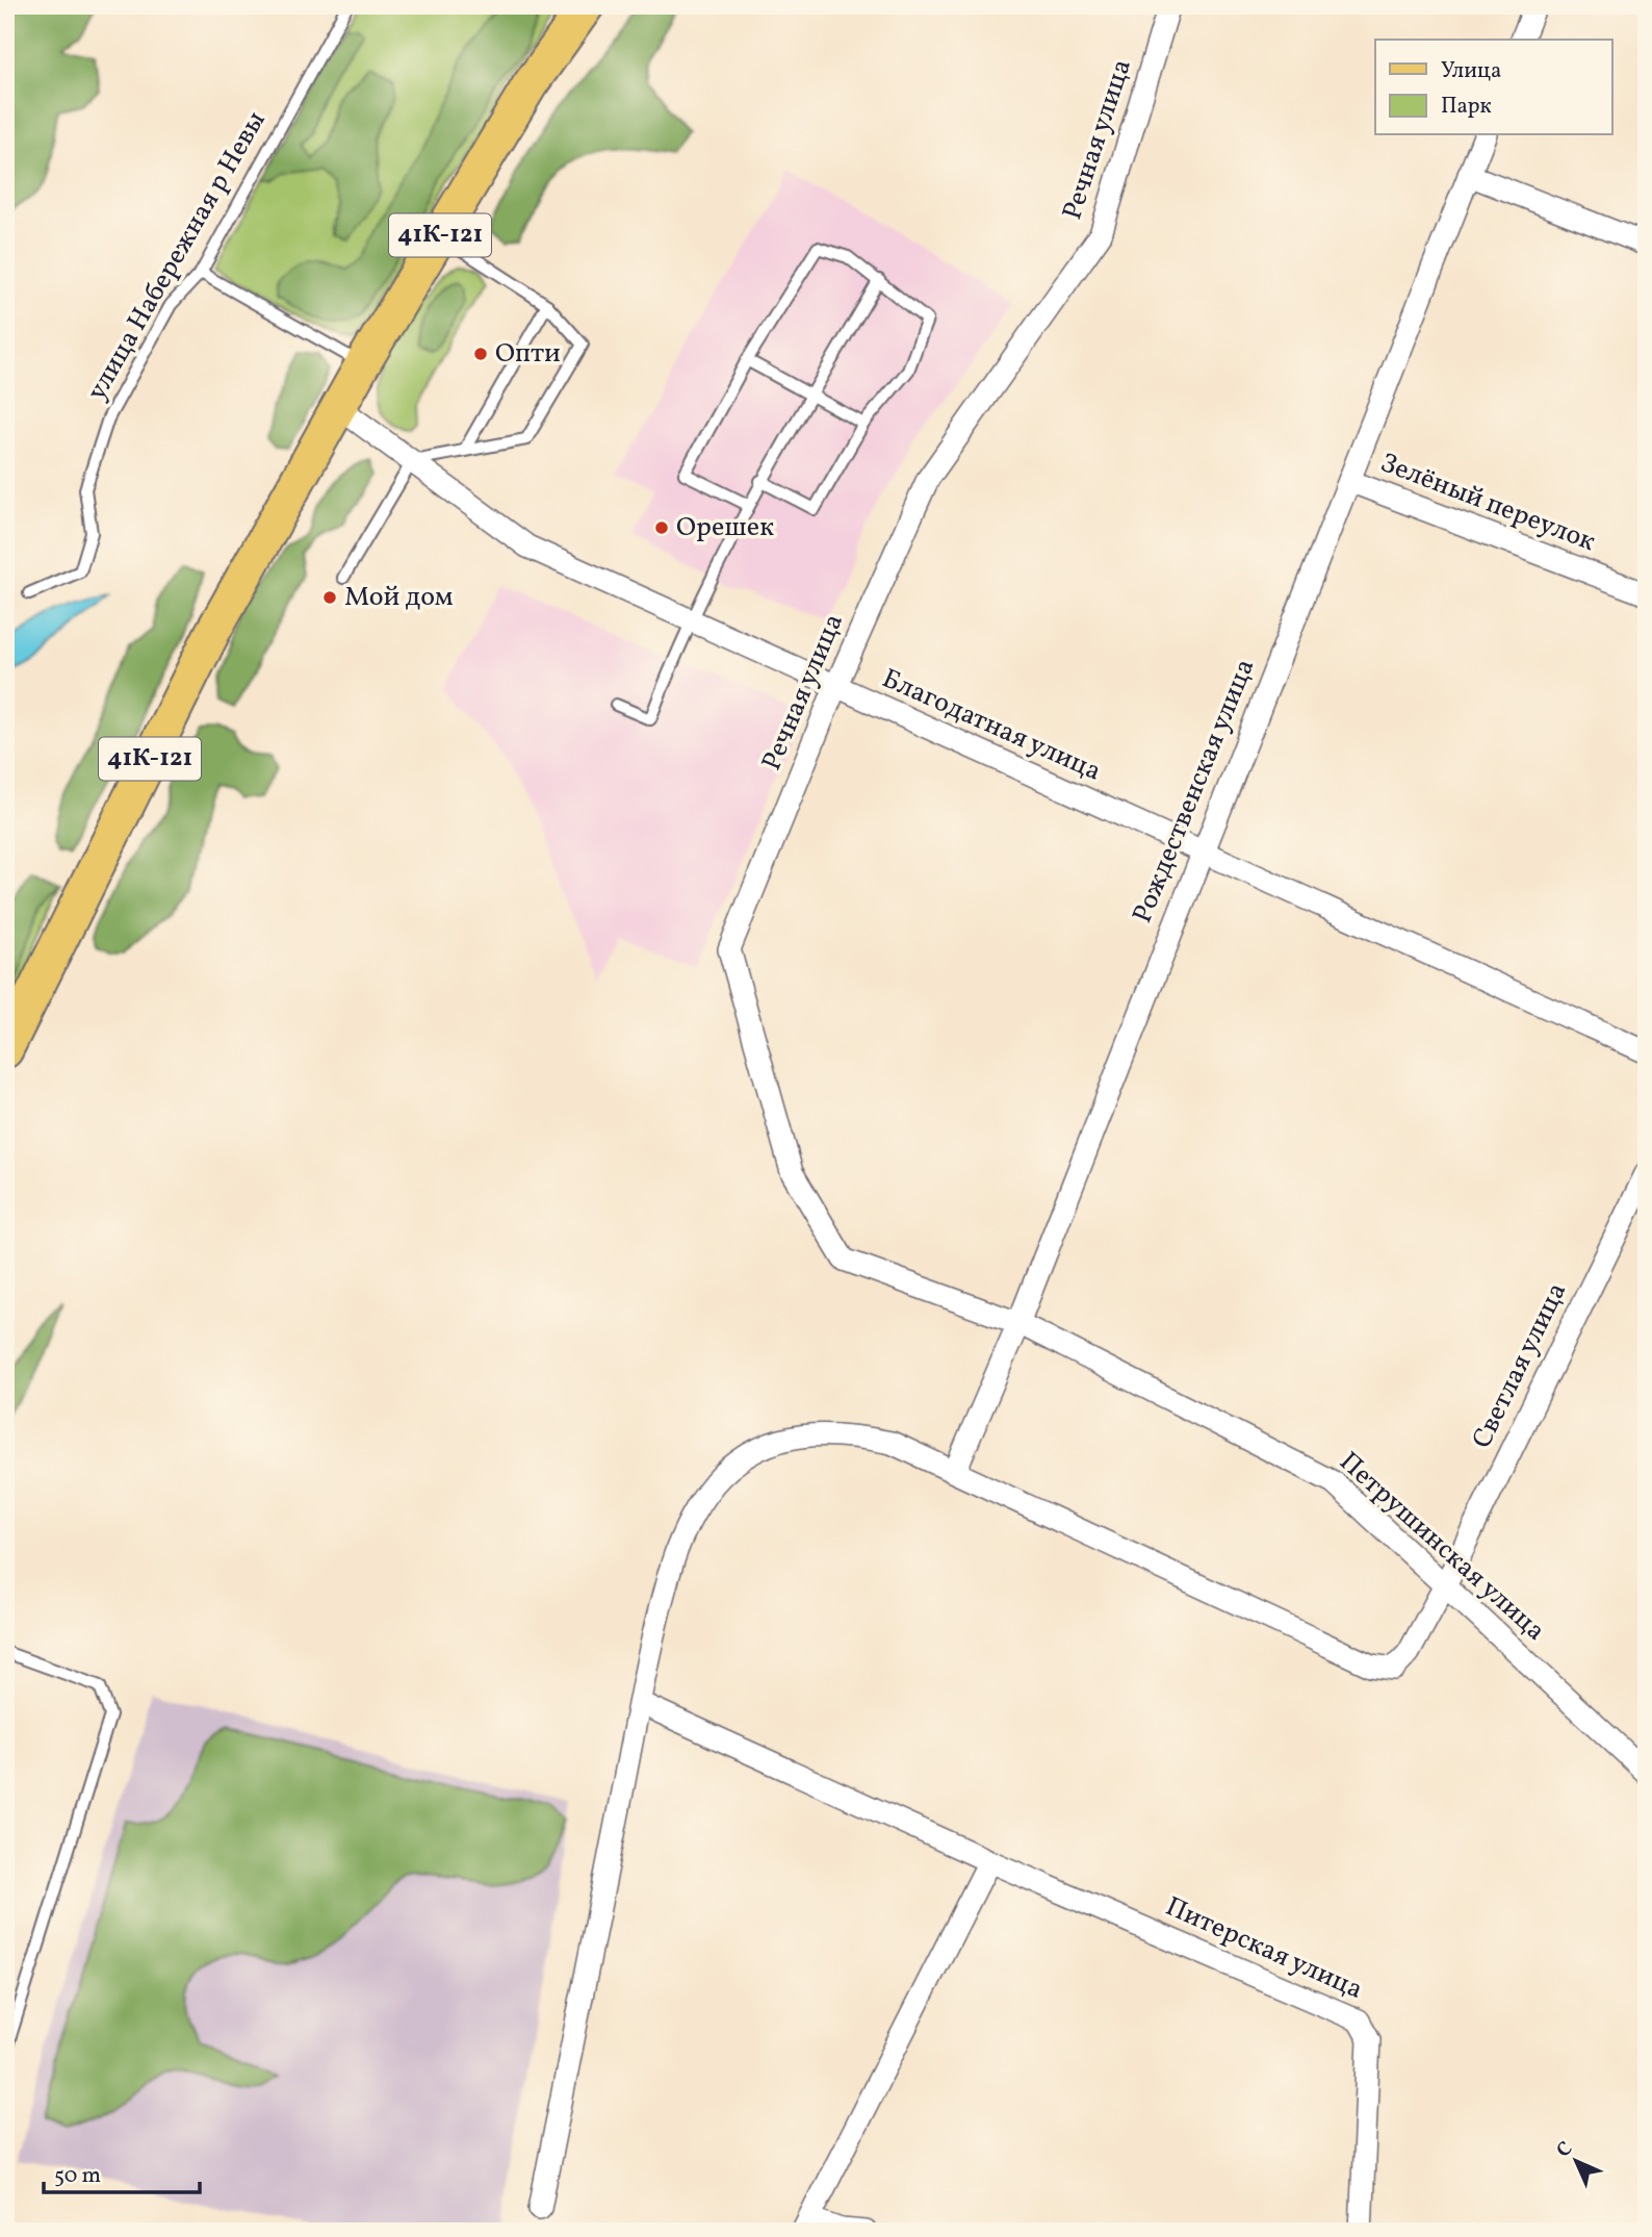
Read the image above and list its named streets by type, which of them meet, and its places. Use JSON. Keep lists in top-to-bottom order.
{
  "streets": {
    "main road": ["41К-121"],
    "street": [
      "Речная улица",
      "Зелёный переулок",
      "Благодатная улица",
      "Рождественская улица",
      "Светлая улица",
      "Петрушинская улица",
      "Питерская улица"
    ],
    "lane": ["улица Набережная р Невы"]
  },
  "crossings": [
    ["Речная улица", "Благодатная улица"],
    ["Речная улица", "Рождественская улица"],
    ["Речная улица", "Петрушинская улица"],
    ["41К-121", "Благодатная улица"],
    ["Зелёный переулок", "Рождественская улица"],
    ["Благодатная улица", "Рождественская улица"],
    ["Рождественская улица", "Светлая улица"],
    ["Рождественская улица", "Петрушинская улица"],
    ["Светлая улица", "Петрушинская улица"]
  ],
  "places": ["Опти", "Орешек", "Мой дом"],
  "legend": ["Улица", "Парк"],
  "scale_bar": "50 m",
  "north": "top left"
}
